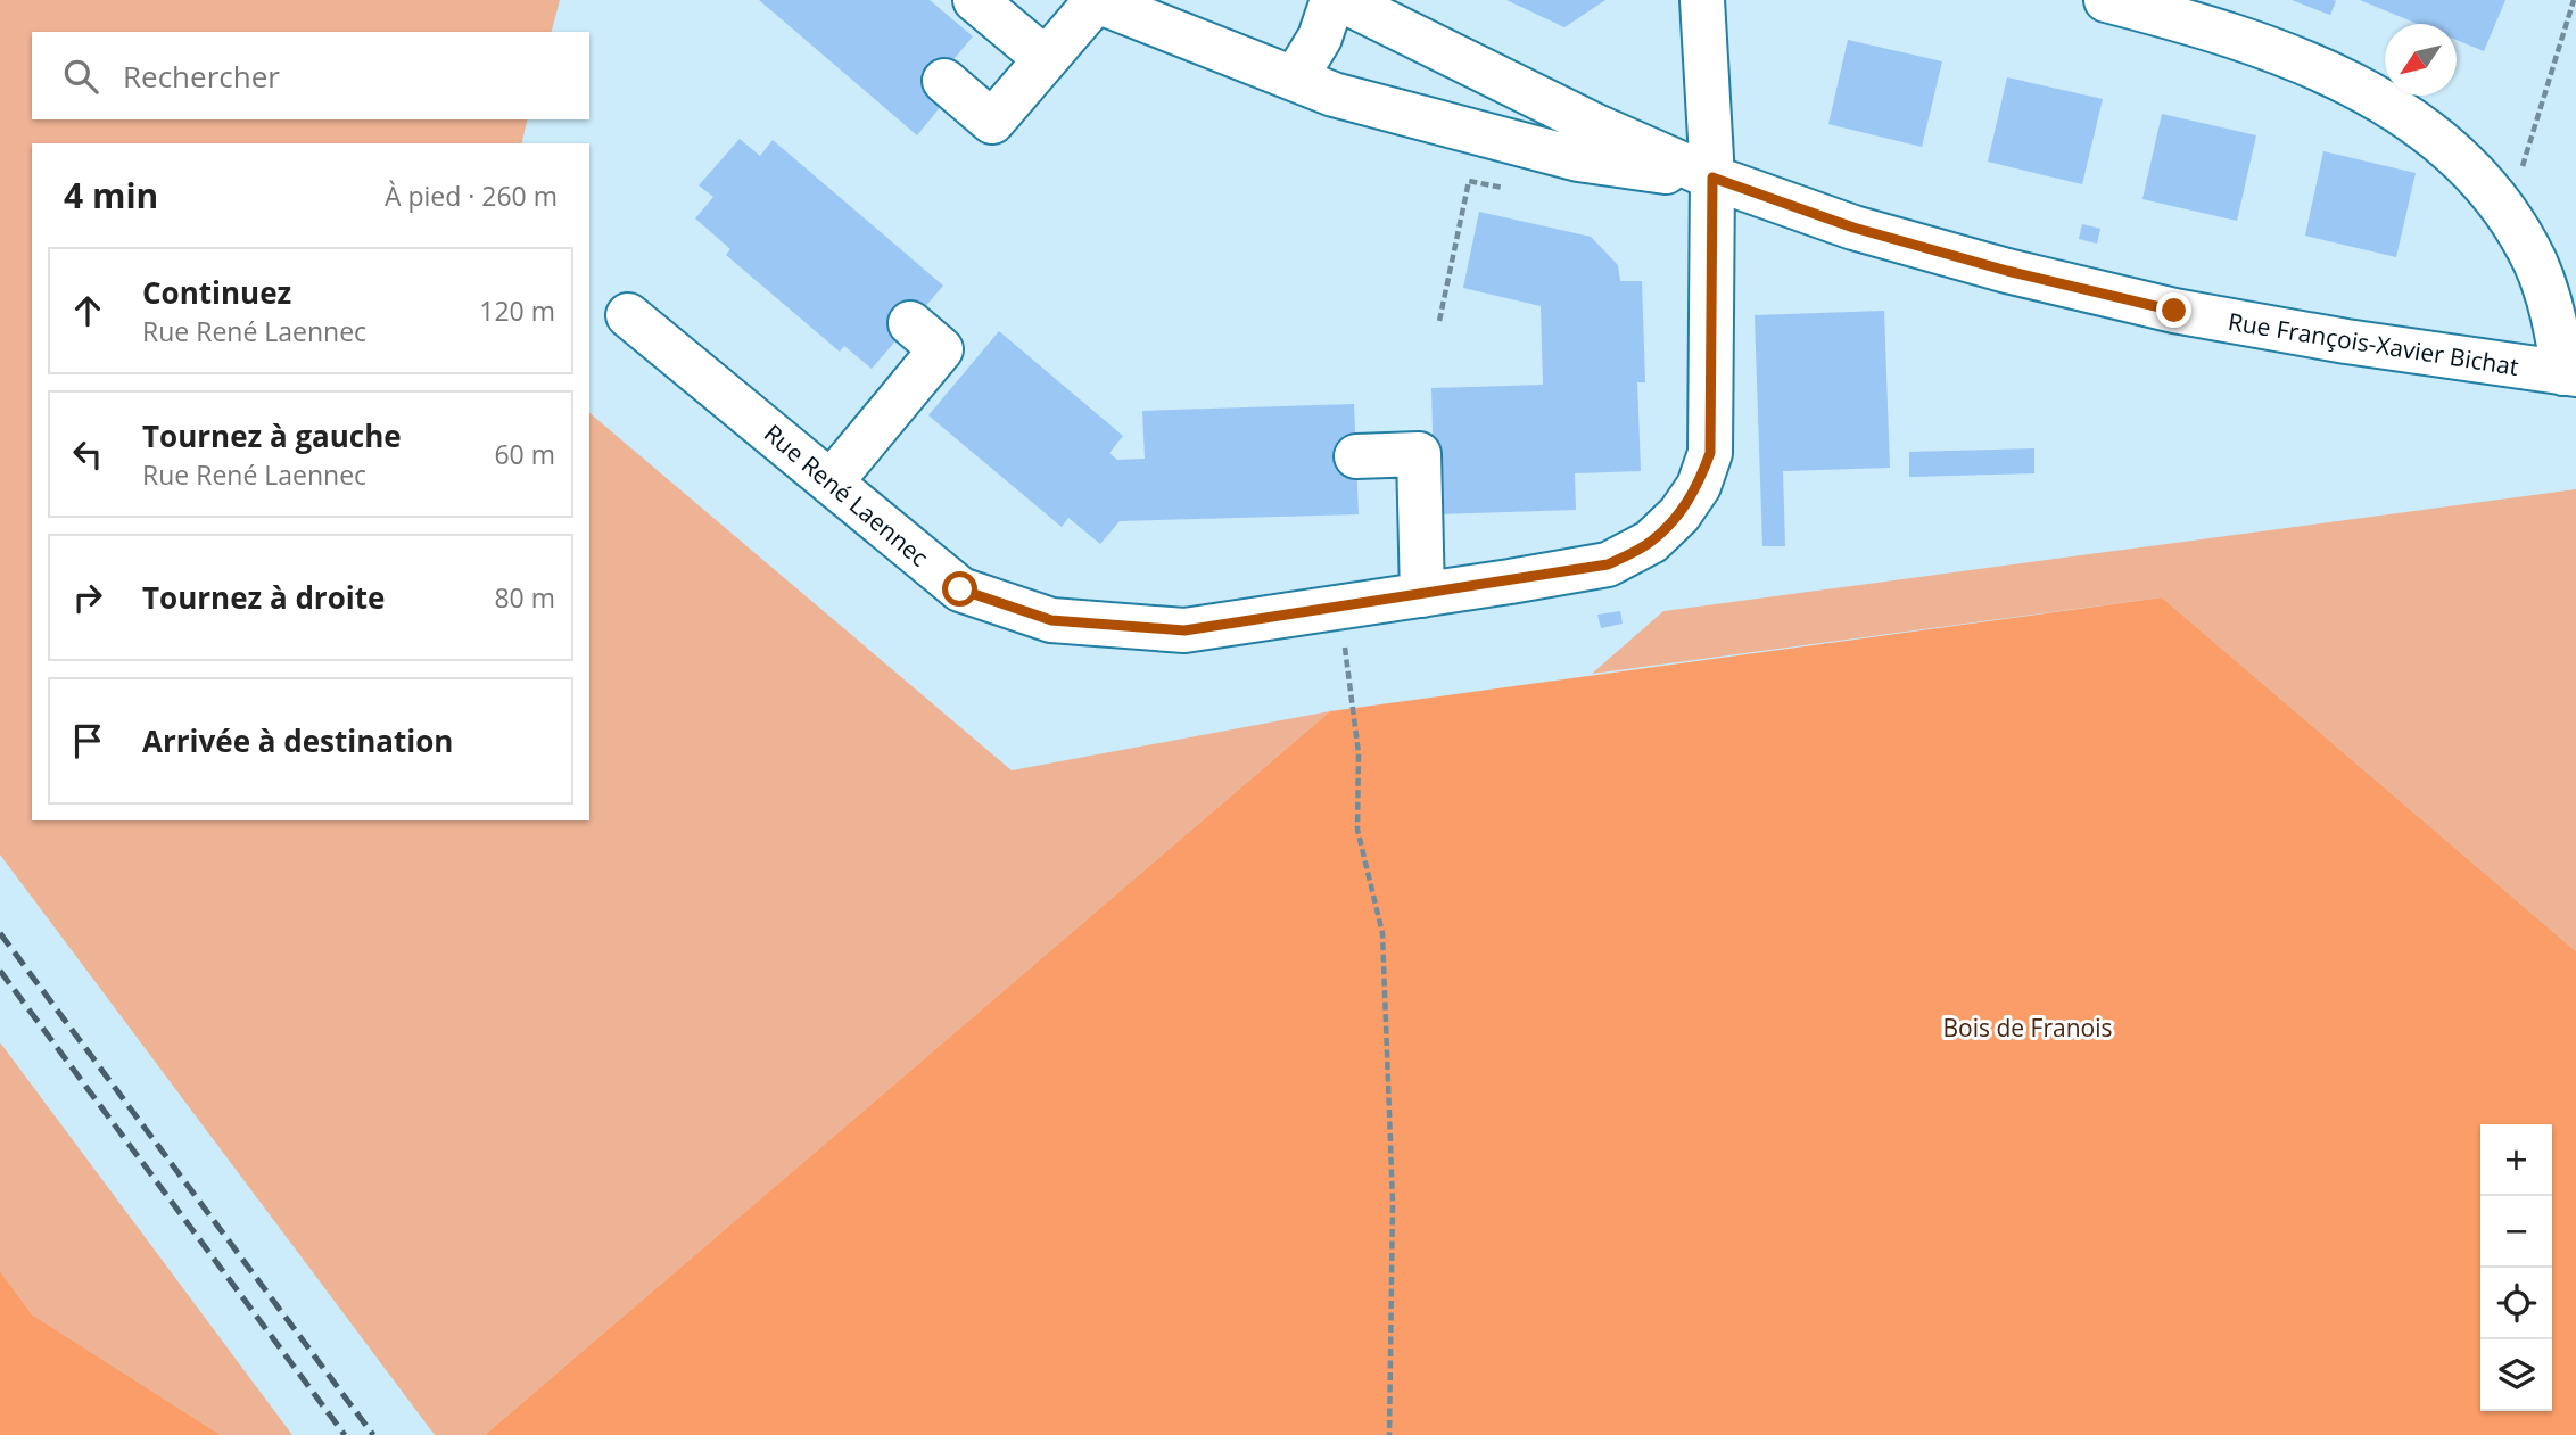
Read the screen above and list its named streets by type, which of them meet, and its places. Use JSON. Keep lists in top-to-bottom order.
{
  "streets": {
    "street": ["Rue François-Xavier Bichat", "Rue René Laennec"]
  },
  "crossings": [
    ["Rue François-Xavier Bichat", "Rue René Laennec"]
  ],
  "parks": ["Bois de Franois"],
  "north": "bottom left",
  "page": {
    "search": "Rechercher",
    "heading": ["4 min", "À pied · 260 m"],
    "list": [
      ["Continuez", "Rue René Laennec", "120 m"],
      ["Tournez à gauche", "Rue René Laennec", "60 m"],
      ["Tournez à droite", "80 m"],
      "Arrivée à destination"
    ],
    "map_buttons": ["+", "−"]
  }
}
